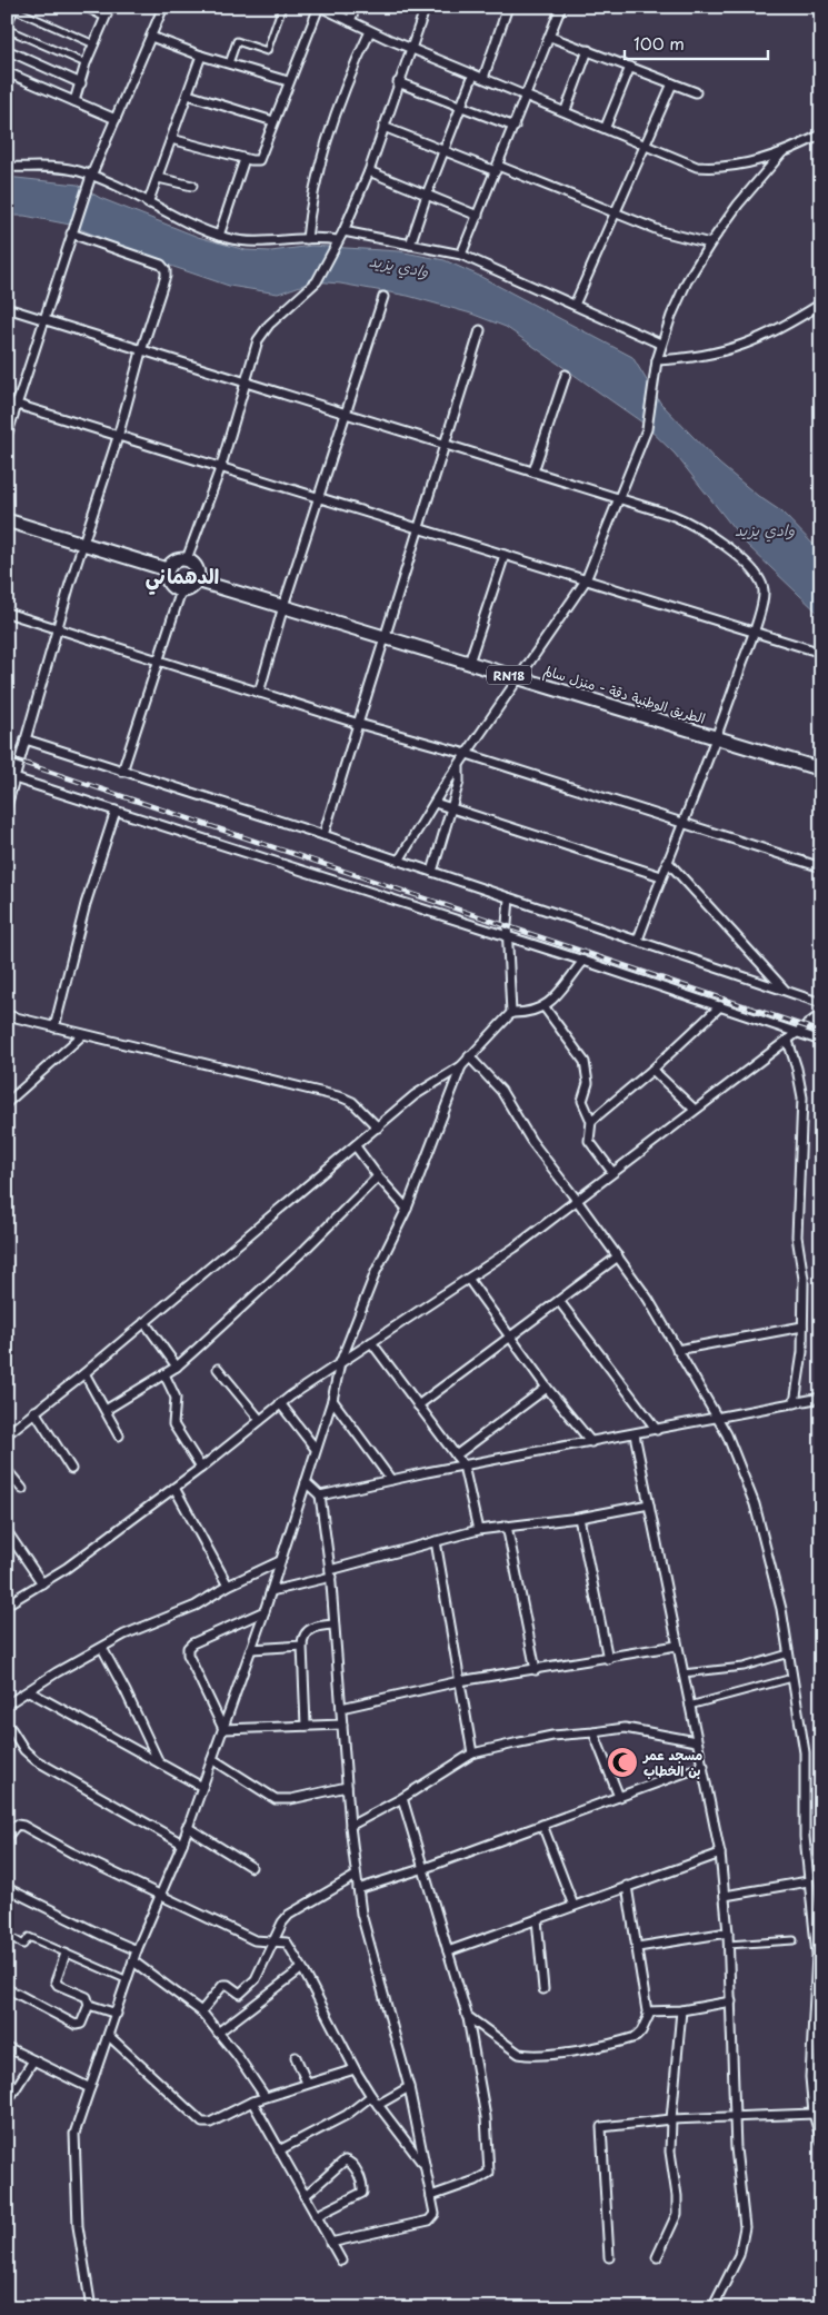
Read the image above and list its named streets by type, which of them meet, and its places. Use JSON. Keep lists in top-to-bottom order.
{
  "streets": {
    "main road": ["RN18", "الطريق الوطنية دقة - منزل سالم"]
  },
  "districts": ["الدهماني"],
  "water": ["وادي يزيد"],
  "places": {
    "mosque": ["مسجد عمر بن الخطاب"]
  },
  "scale_bar": "100 m"
}
